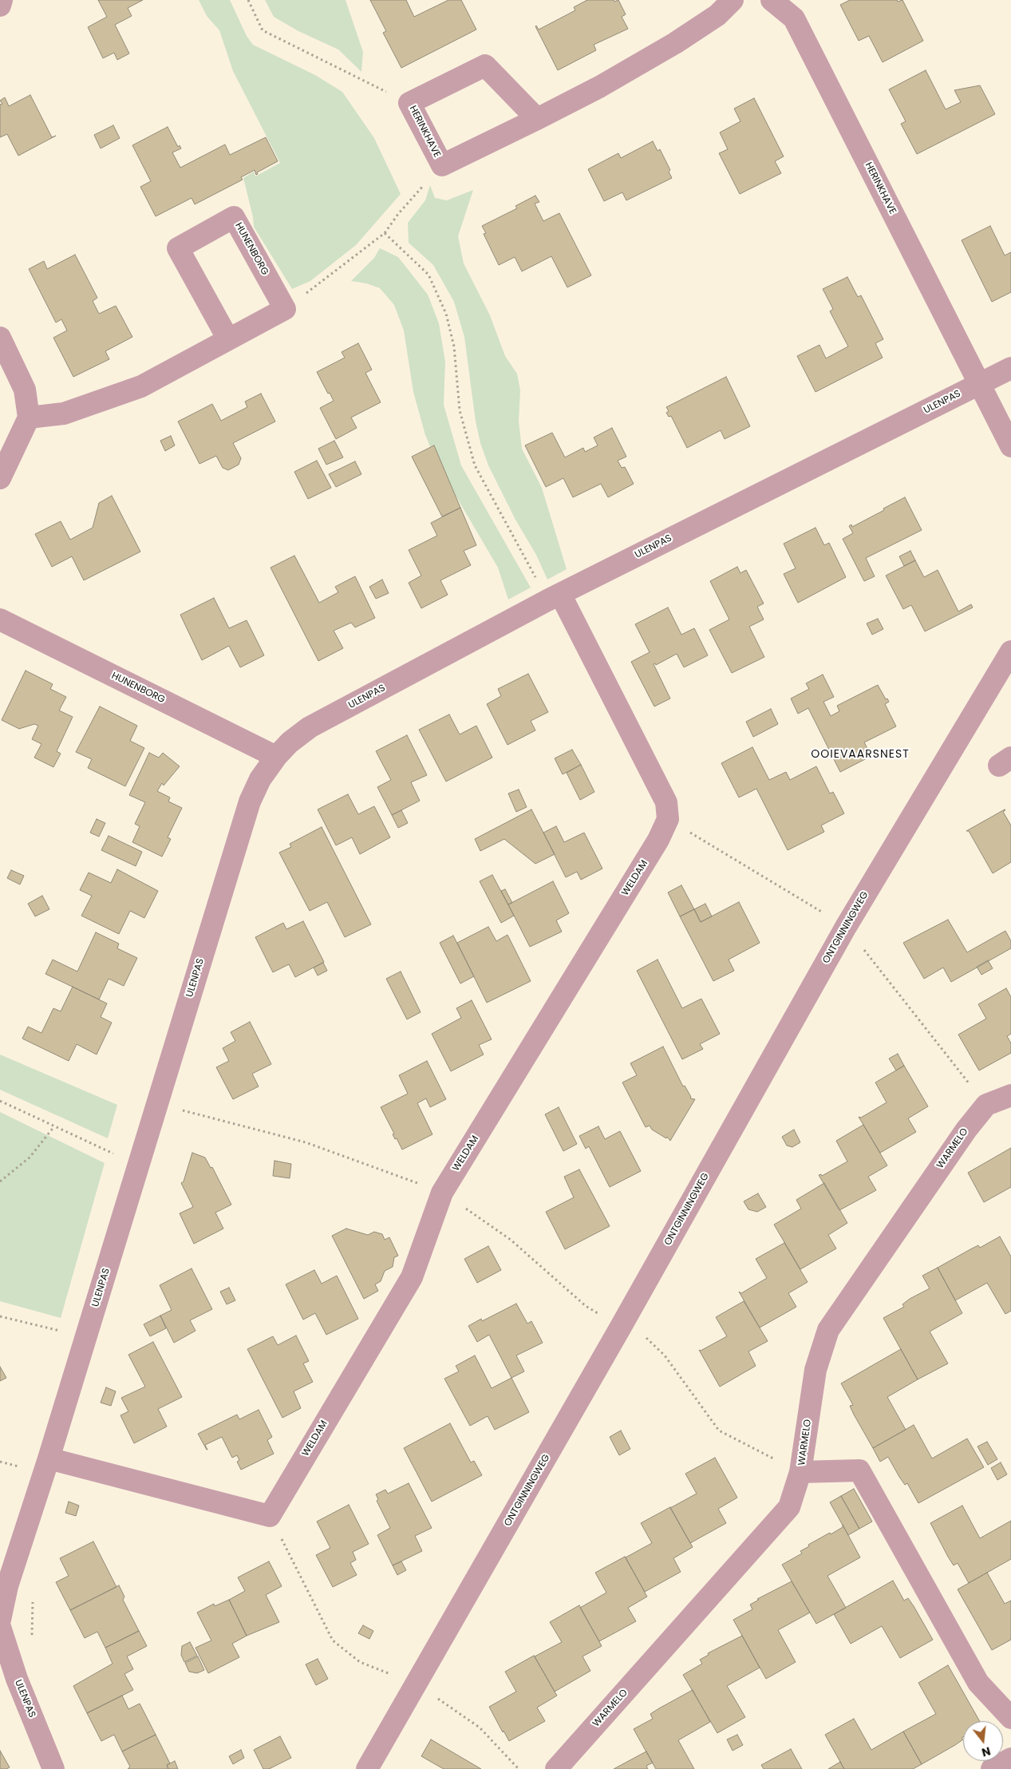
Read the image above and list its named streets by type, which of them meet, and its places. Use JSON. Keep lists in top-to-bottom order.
{
  "streets": {
    "street": [
      "HERINKHAVE",
      "HUNENBORG",
      "ULENPAS",
      "WELDAM",
      "ONTGINNINGWEG",
      "WARMELO"
    ]
  },
  "crossings": [
    ["HERINKHAVE", "ULENPAS"],
    ["HUNENBORG", "ULENPAS"]
  ],
  "districts": ["OOIEVAARSNEST"],
  "north": "bottom"
}
